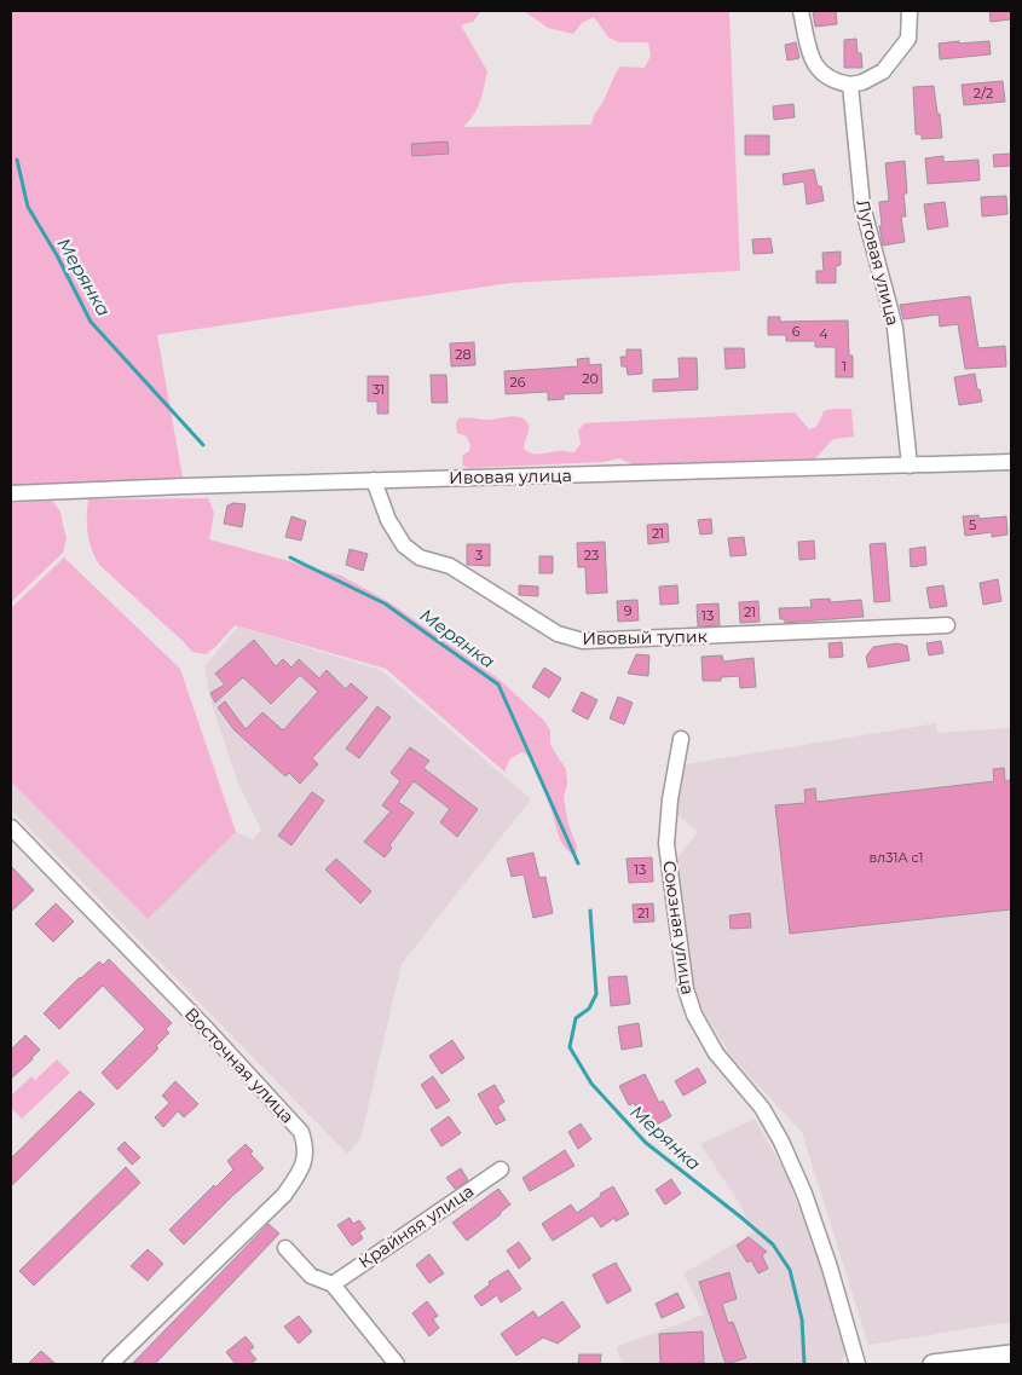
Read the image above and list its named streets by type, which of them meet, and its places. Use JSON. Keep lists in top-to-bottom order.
{
  "streets": {
    "street": [
      "Луговая улица",
      "Ивовая улица",
      "Ивовый тупик",
      "Союзная улица",
      "Восточная улица",
      "Крайняя улица"
    ]
  },
  "crossings": [
    ["Луговая улица", "Ивовая улица"],
    ["Ивовая улица", "Ивовый тупик"]
  ],
  "water": ["Мерянка"],
  "house_numbers": [
    "2/2",
    "6",
    "4",
    "28",
    "1",
    "20",
    "26",
    "31",
    "5",
    "21",
    "3",
    "23",
    "9",
    "21",
    "13",
    "вл31А с1",
    "13",
    "21"
  ]
}
